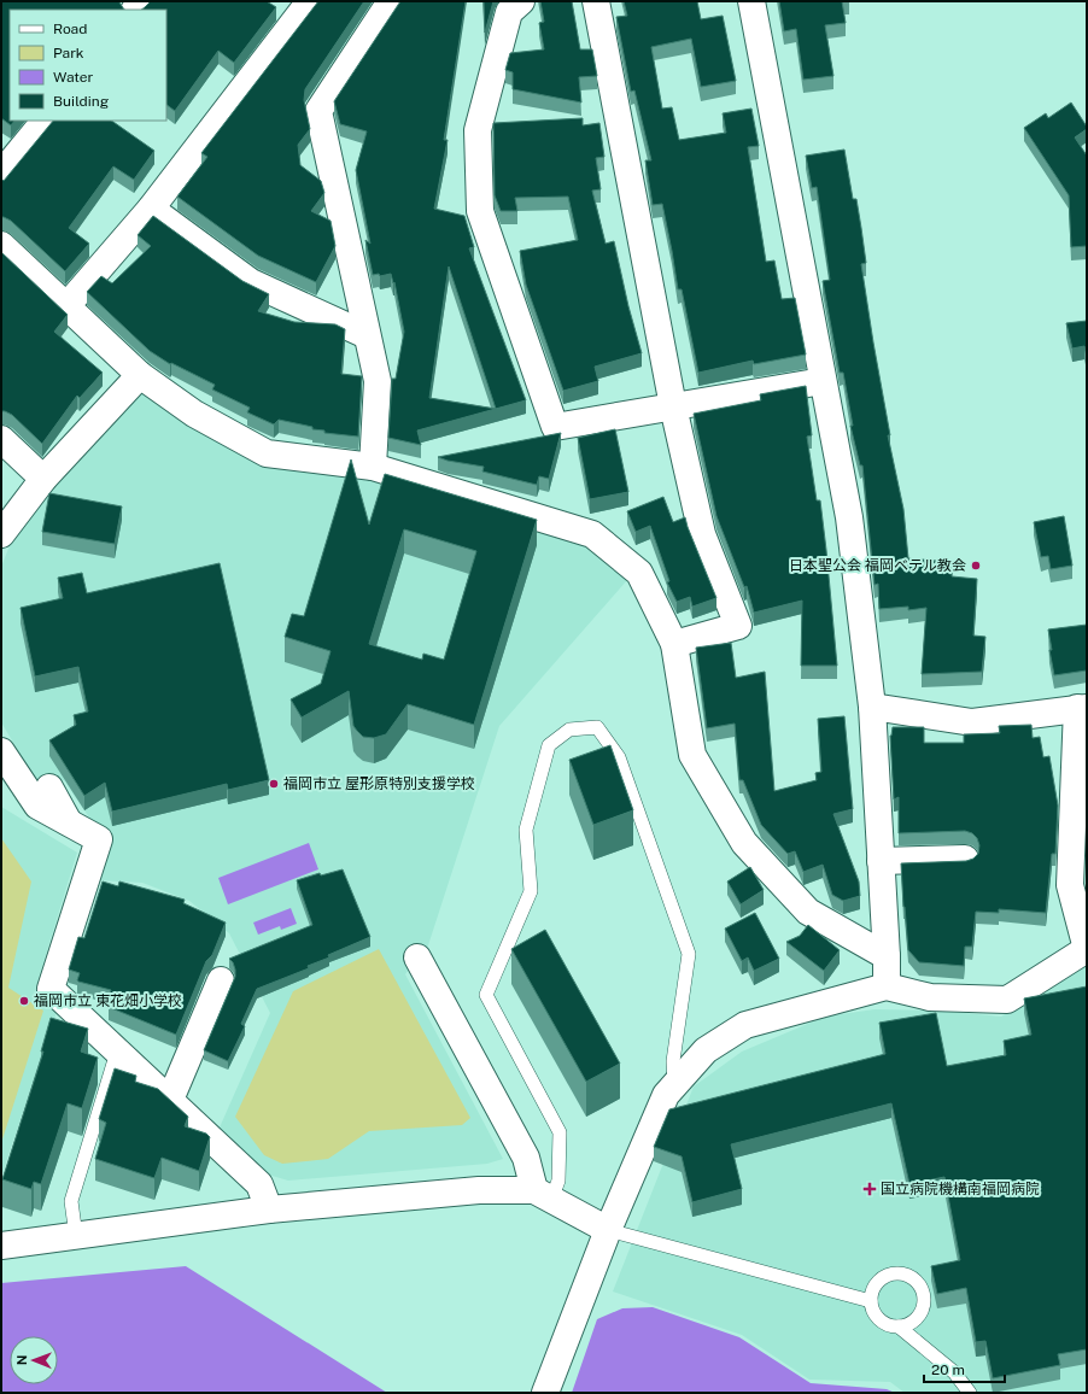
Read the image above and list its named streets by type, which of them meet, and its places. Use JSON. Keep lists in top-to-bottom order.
{
  "places": {
    "other": ["日本聖公会 福岡ベテル教会", "福岡市立 屋形原特別支援学校", "福岡市立 東花畑小学校"],
    "health": ["国立病院機構南福岡病院"]
  },
  "legend": [
    "Road",
    "Park",
    "Water",
    "Building"
  ],
  "scale_bar": "20 m",
  "north": "left"
}
